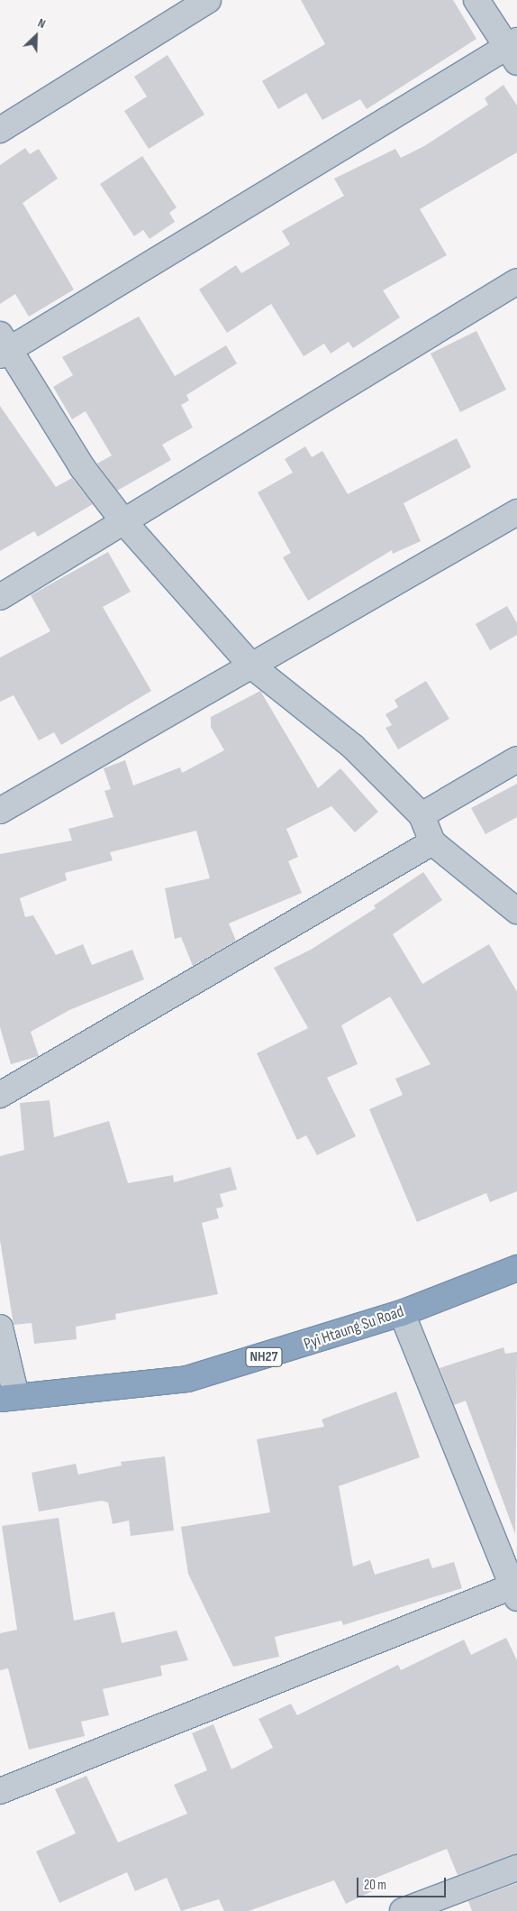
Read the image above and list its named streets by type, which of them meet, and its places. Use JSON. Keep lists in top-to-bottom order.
{
  "streets": {
    "highway": ["Pyi Htaung Su Road", "NH27"]
  },
  "scale_bar": "20 m",
  "north": "top right"
}
